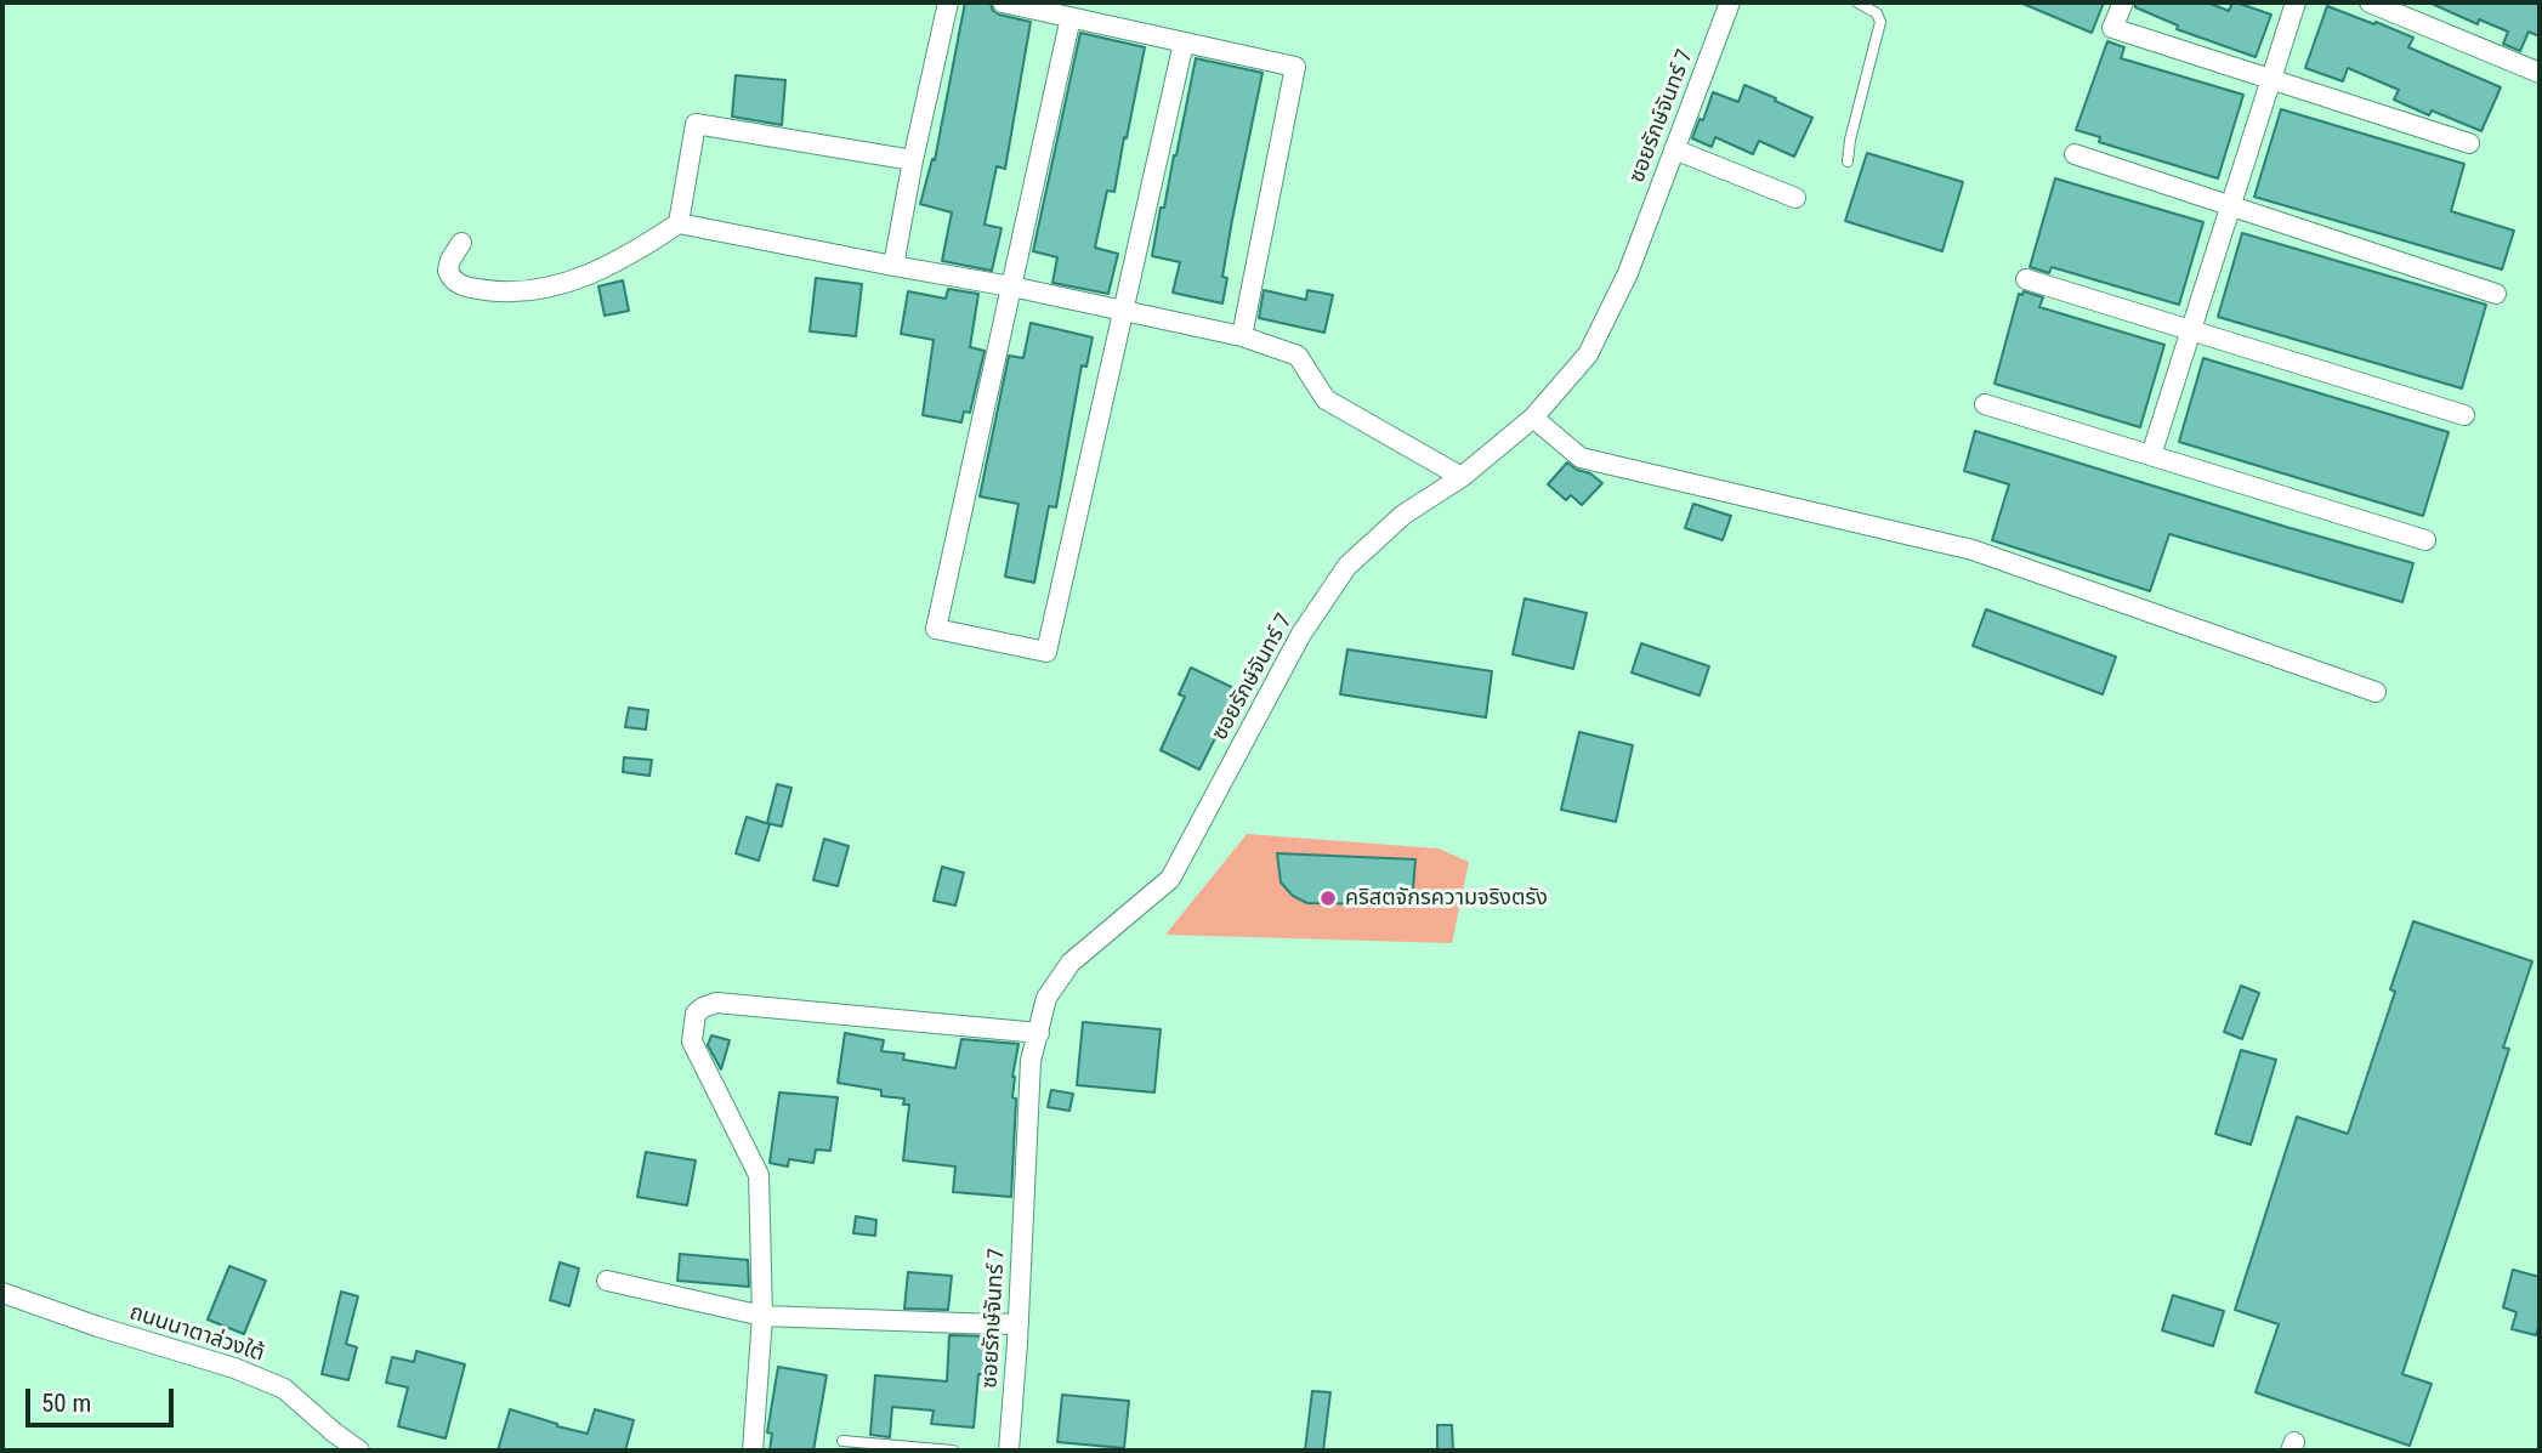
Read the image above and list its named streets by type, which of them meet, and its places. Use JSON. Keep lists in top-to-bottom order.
{
  "streets": {
    "street": ["ซอยรักษ์จันทร์ 7", "ถนนนาตาล่วงใต้"]
  },
  "places": ["คริสตจักรความจริงตรัง"],
  "scale_bar": "50 m"
}
